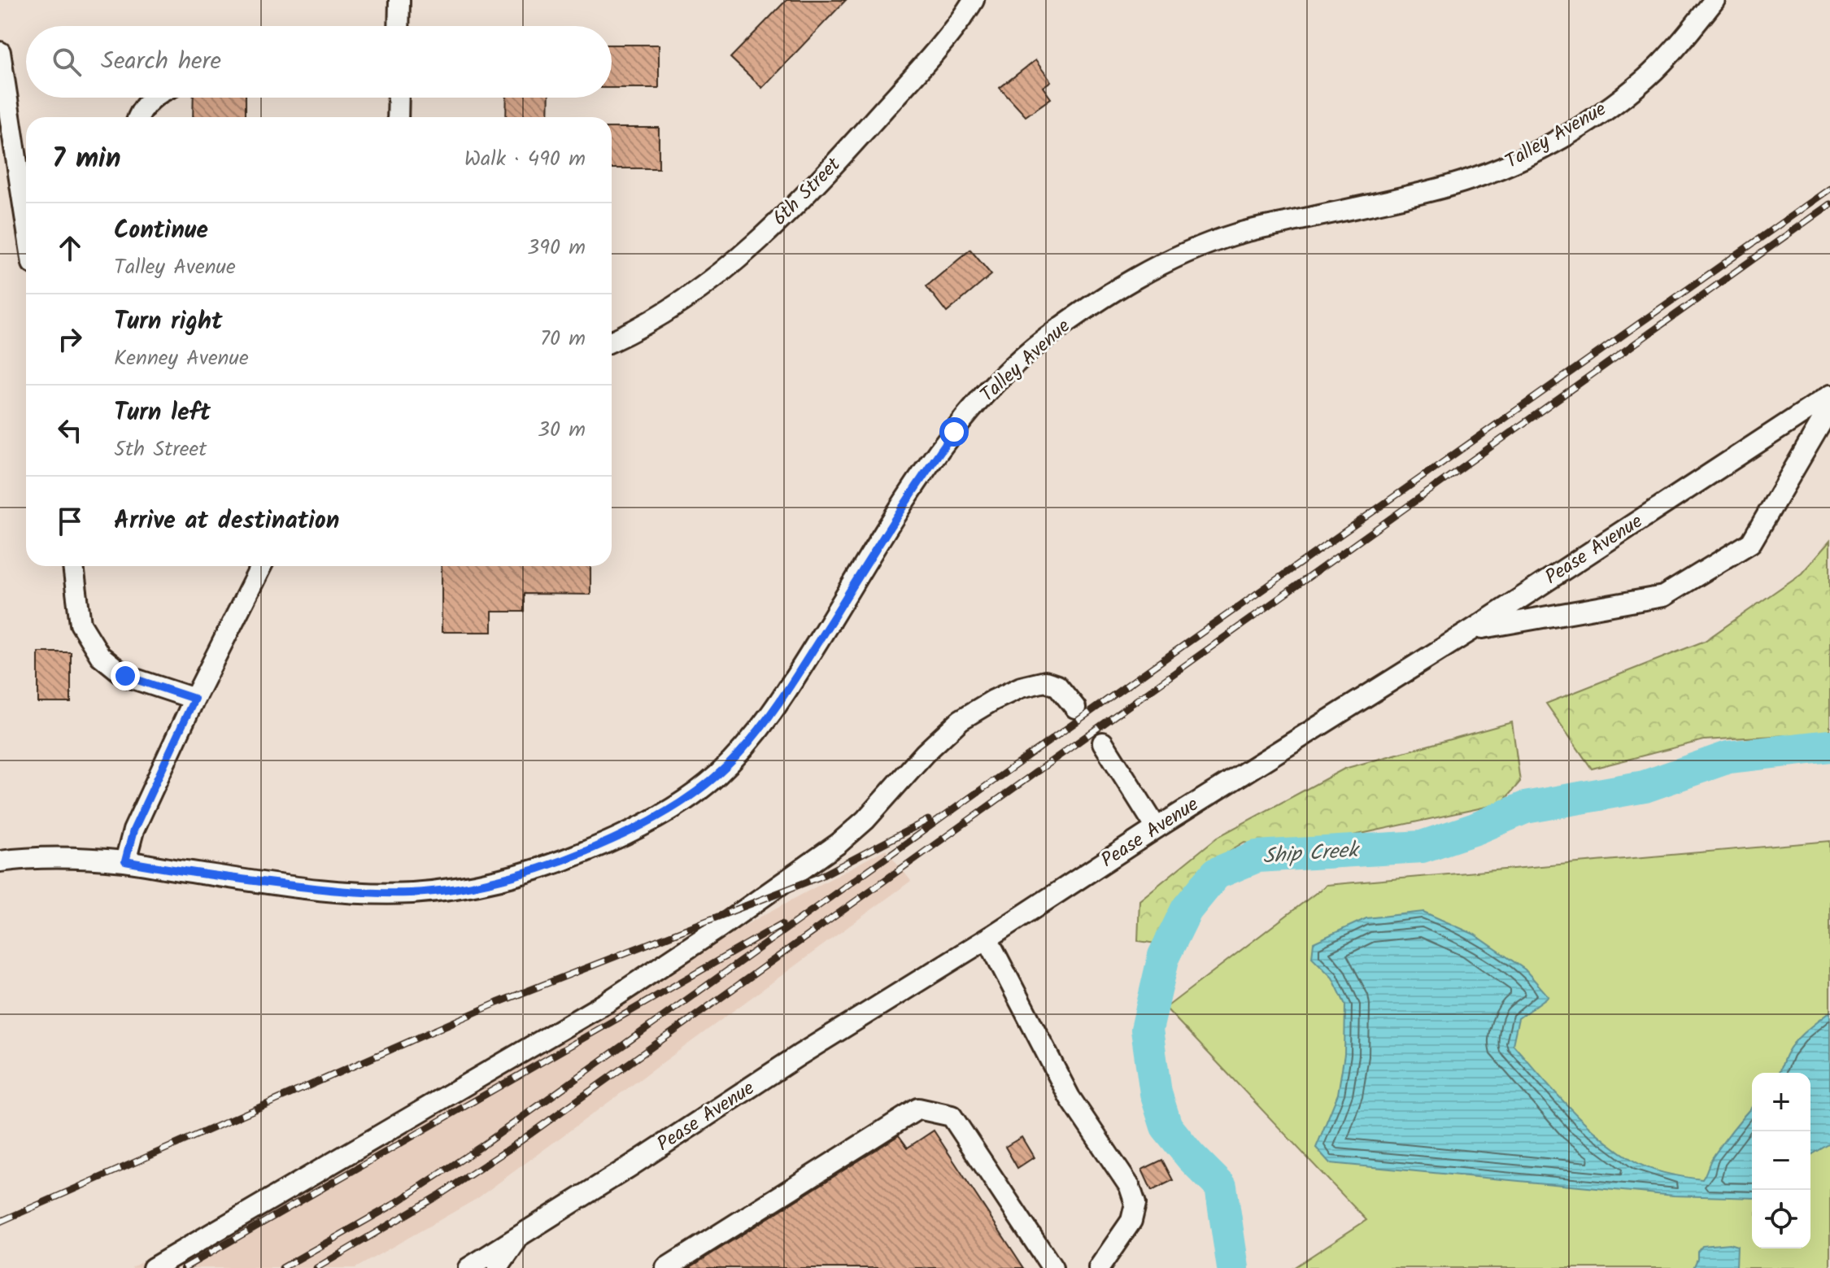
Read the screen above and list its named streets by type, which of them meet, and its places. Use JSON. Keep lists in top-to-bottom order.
{
  "streets": {
    "street": ["Talley Avenue", "6th Street", "Pease Avenue"]
  },
  "water": ["Ship Creek"],
  "page": {
    "search": "Search here",
    "heading": ["7 min", "Walk · 490 m"],
    "list": [
      ["Continue", "Talley Avenue", "390 m"],
      ["Turn right", "Kenney Avenue", "70 m"],
      ["Turn left", "5th Street", "30 m"],
      "Arrive at destination"
    ],
    "map_buttons": ["+", "−"]
  }
}
